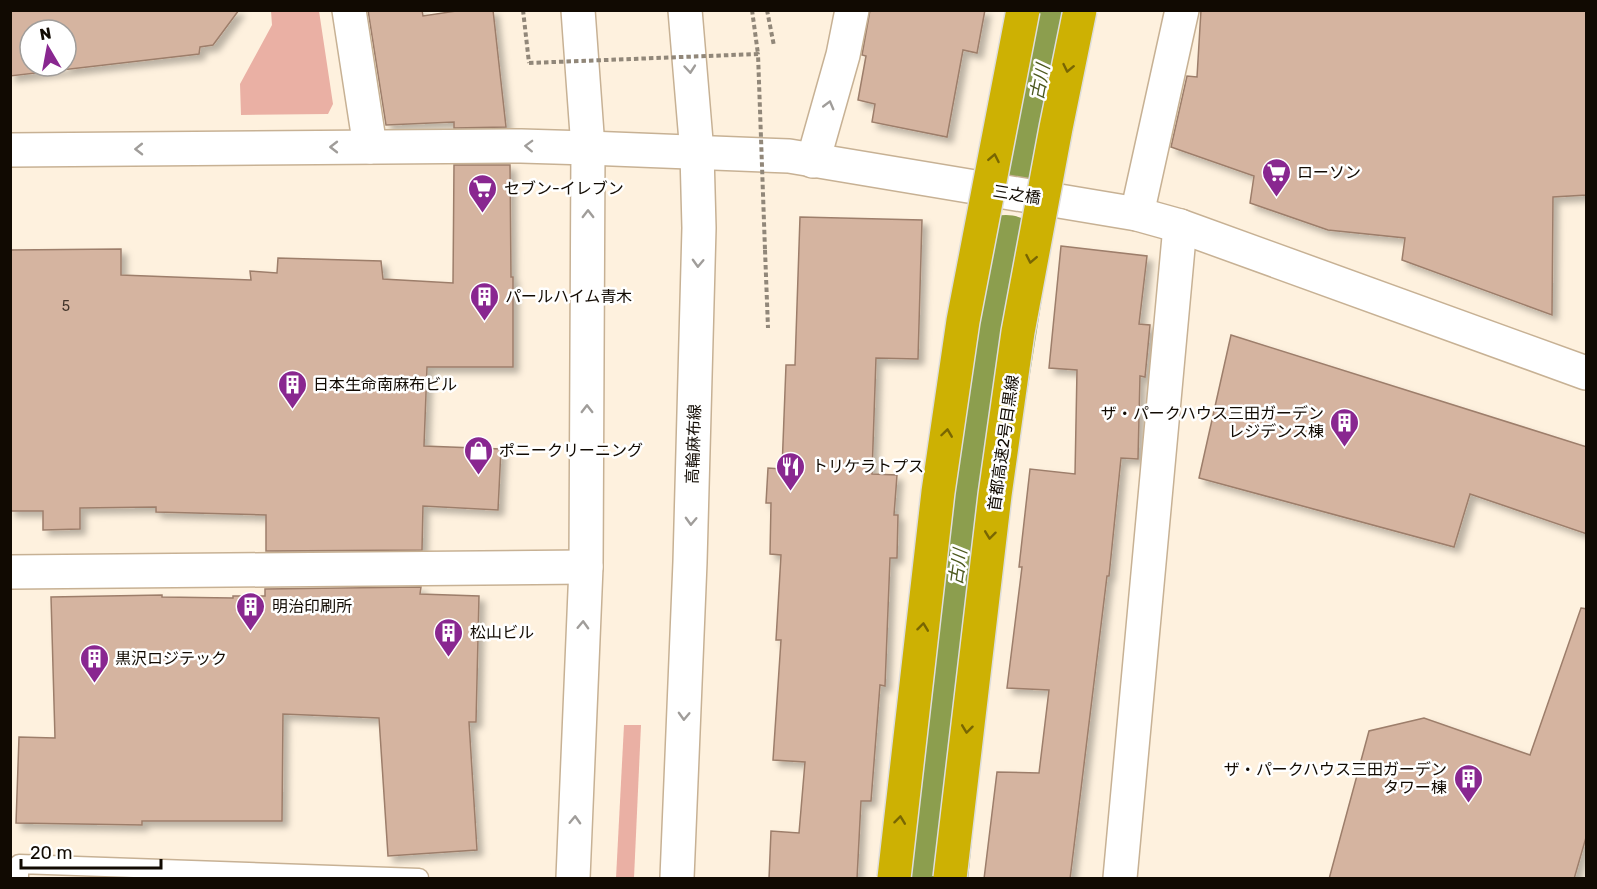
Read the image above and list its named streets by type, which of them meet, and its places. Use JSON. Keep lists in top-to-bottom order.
{
  "streets": {
    "highway": ["首都高速2号目黒線"],
    "street": ["三之橋", "高輪麻布線"]
  },
  "crossings": [
    ["三之橋", "高輪麻布線"]
  ],
  "one_way": ["三之橋"],
  "water": ["古川"],
  "places": {
    "supermarket": ["ローソン", "セブン-イレブン"],
    "building": [
      "パールハイム青木",
      "日本生命南麻布ビル",
      "ザ・パークハウス三田ガーデン レジデンス棟",
      "明治印刷所",
      "松山ビル",
      "黒沢ロジテック",
      "ザ・パークハウス三田ガーデン タワー棟"
    ],
    "shop": ["ポニークリーニング"],
    "restaurant": ["トリケラトプス"]
  },
  "house_numbers": ["5"],
  "scale_bar": "20 m",
  "north": "top"
}
